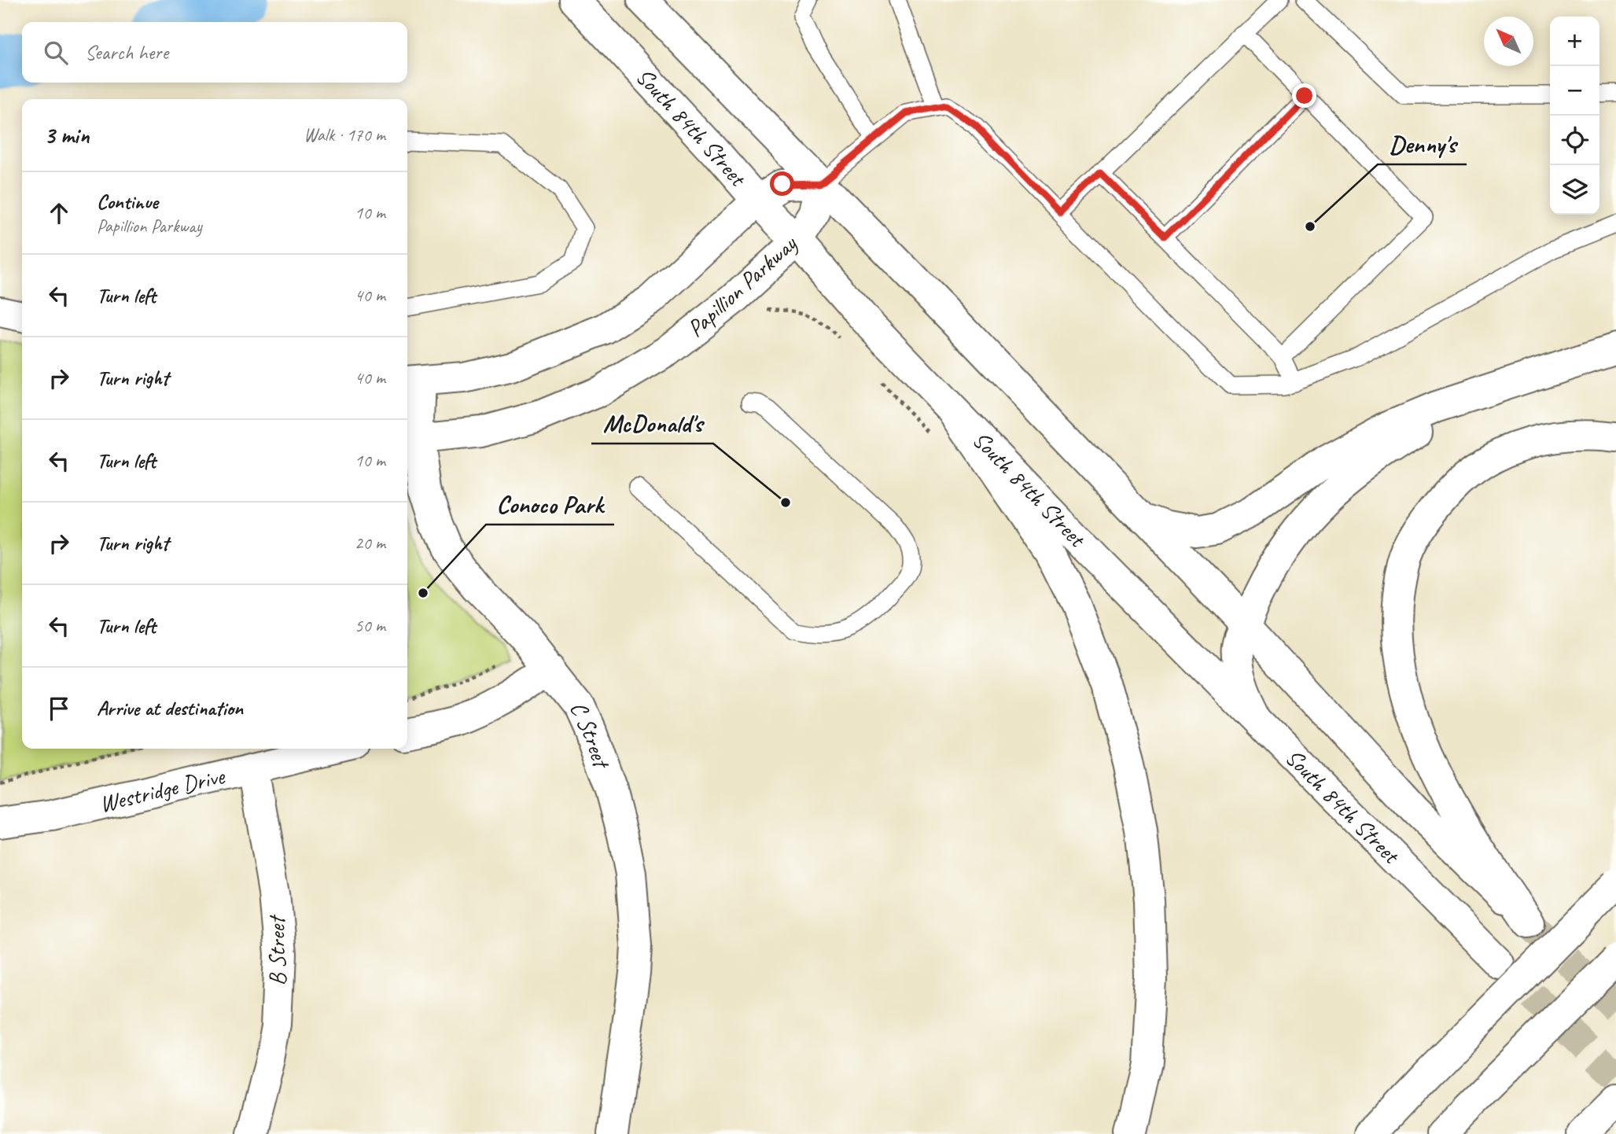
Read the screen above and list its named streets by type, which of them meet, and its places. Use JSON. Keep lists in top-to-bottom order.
{
  "streets": {
    "main road": [
      "South 84th Street",
      "Papillion Parkway",
      "C Street",
      "Westridge Drive",
      "B Street"
    ]
  },
  "crossings": [
    ["South 84th Street", "Papillion Parkway"],
    ["Papillion Parkway", "C Street"],
    ["Westridge Drive", "B Street"]
  ],
  "places": ["Denny's", "McDonald's", "Conoco Park"],
  "north": "top left",
  "page": {
    "map_buttons": ["+", "−"],
    "search": "Search here",
    "heading": ["3 min", "Walk · 170 m"],
    "list": [
      ["Continue", "Papillion Parkway", "10 m"],
      ["Turn left", "40 m"],
      ["Turn right", "40 m"],
      ["Turn left", "10 m"],
      ["Turn right", "20 m"],
      ["Turn left", "50 m"],
      "Arrive at destination"
    ]
  }
}
